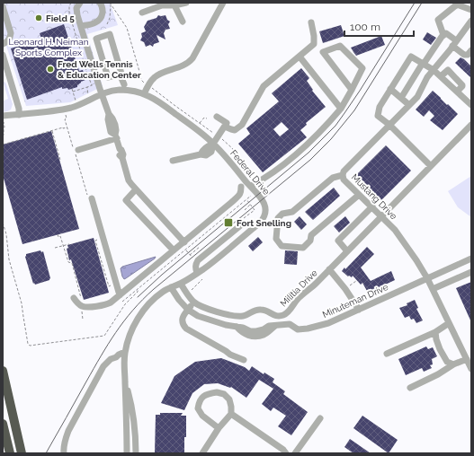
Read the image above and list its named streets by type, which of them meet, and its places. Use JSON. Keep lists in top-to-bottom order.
{
  "streets": {
    "street": [
      "Federal Drive",
      "Mustang Drive",
      "Militia Drive",
      "Minuteman Drive"
    ]
  },
  "crossings": [
    ["Federal Drive", "Militia Drive"],
    ["Federal Drive", "Minuteman Drive"],
    ["Mustang Drive", "Militia Drive"],
    ["Mustang Drive", "Minuteman Drive"]
  ],
  "parks": ["Leonard H. Neiman Sports Complex"],
  "places": {
    "other": ["Field 5", "Fred Wells Tennis & Education Center"],
    "transit": ["Fort Snelling"]
  },
  "scale_bar": "100 m"
}
